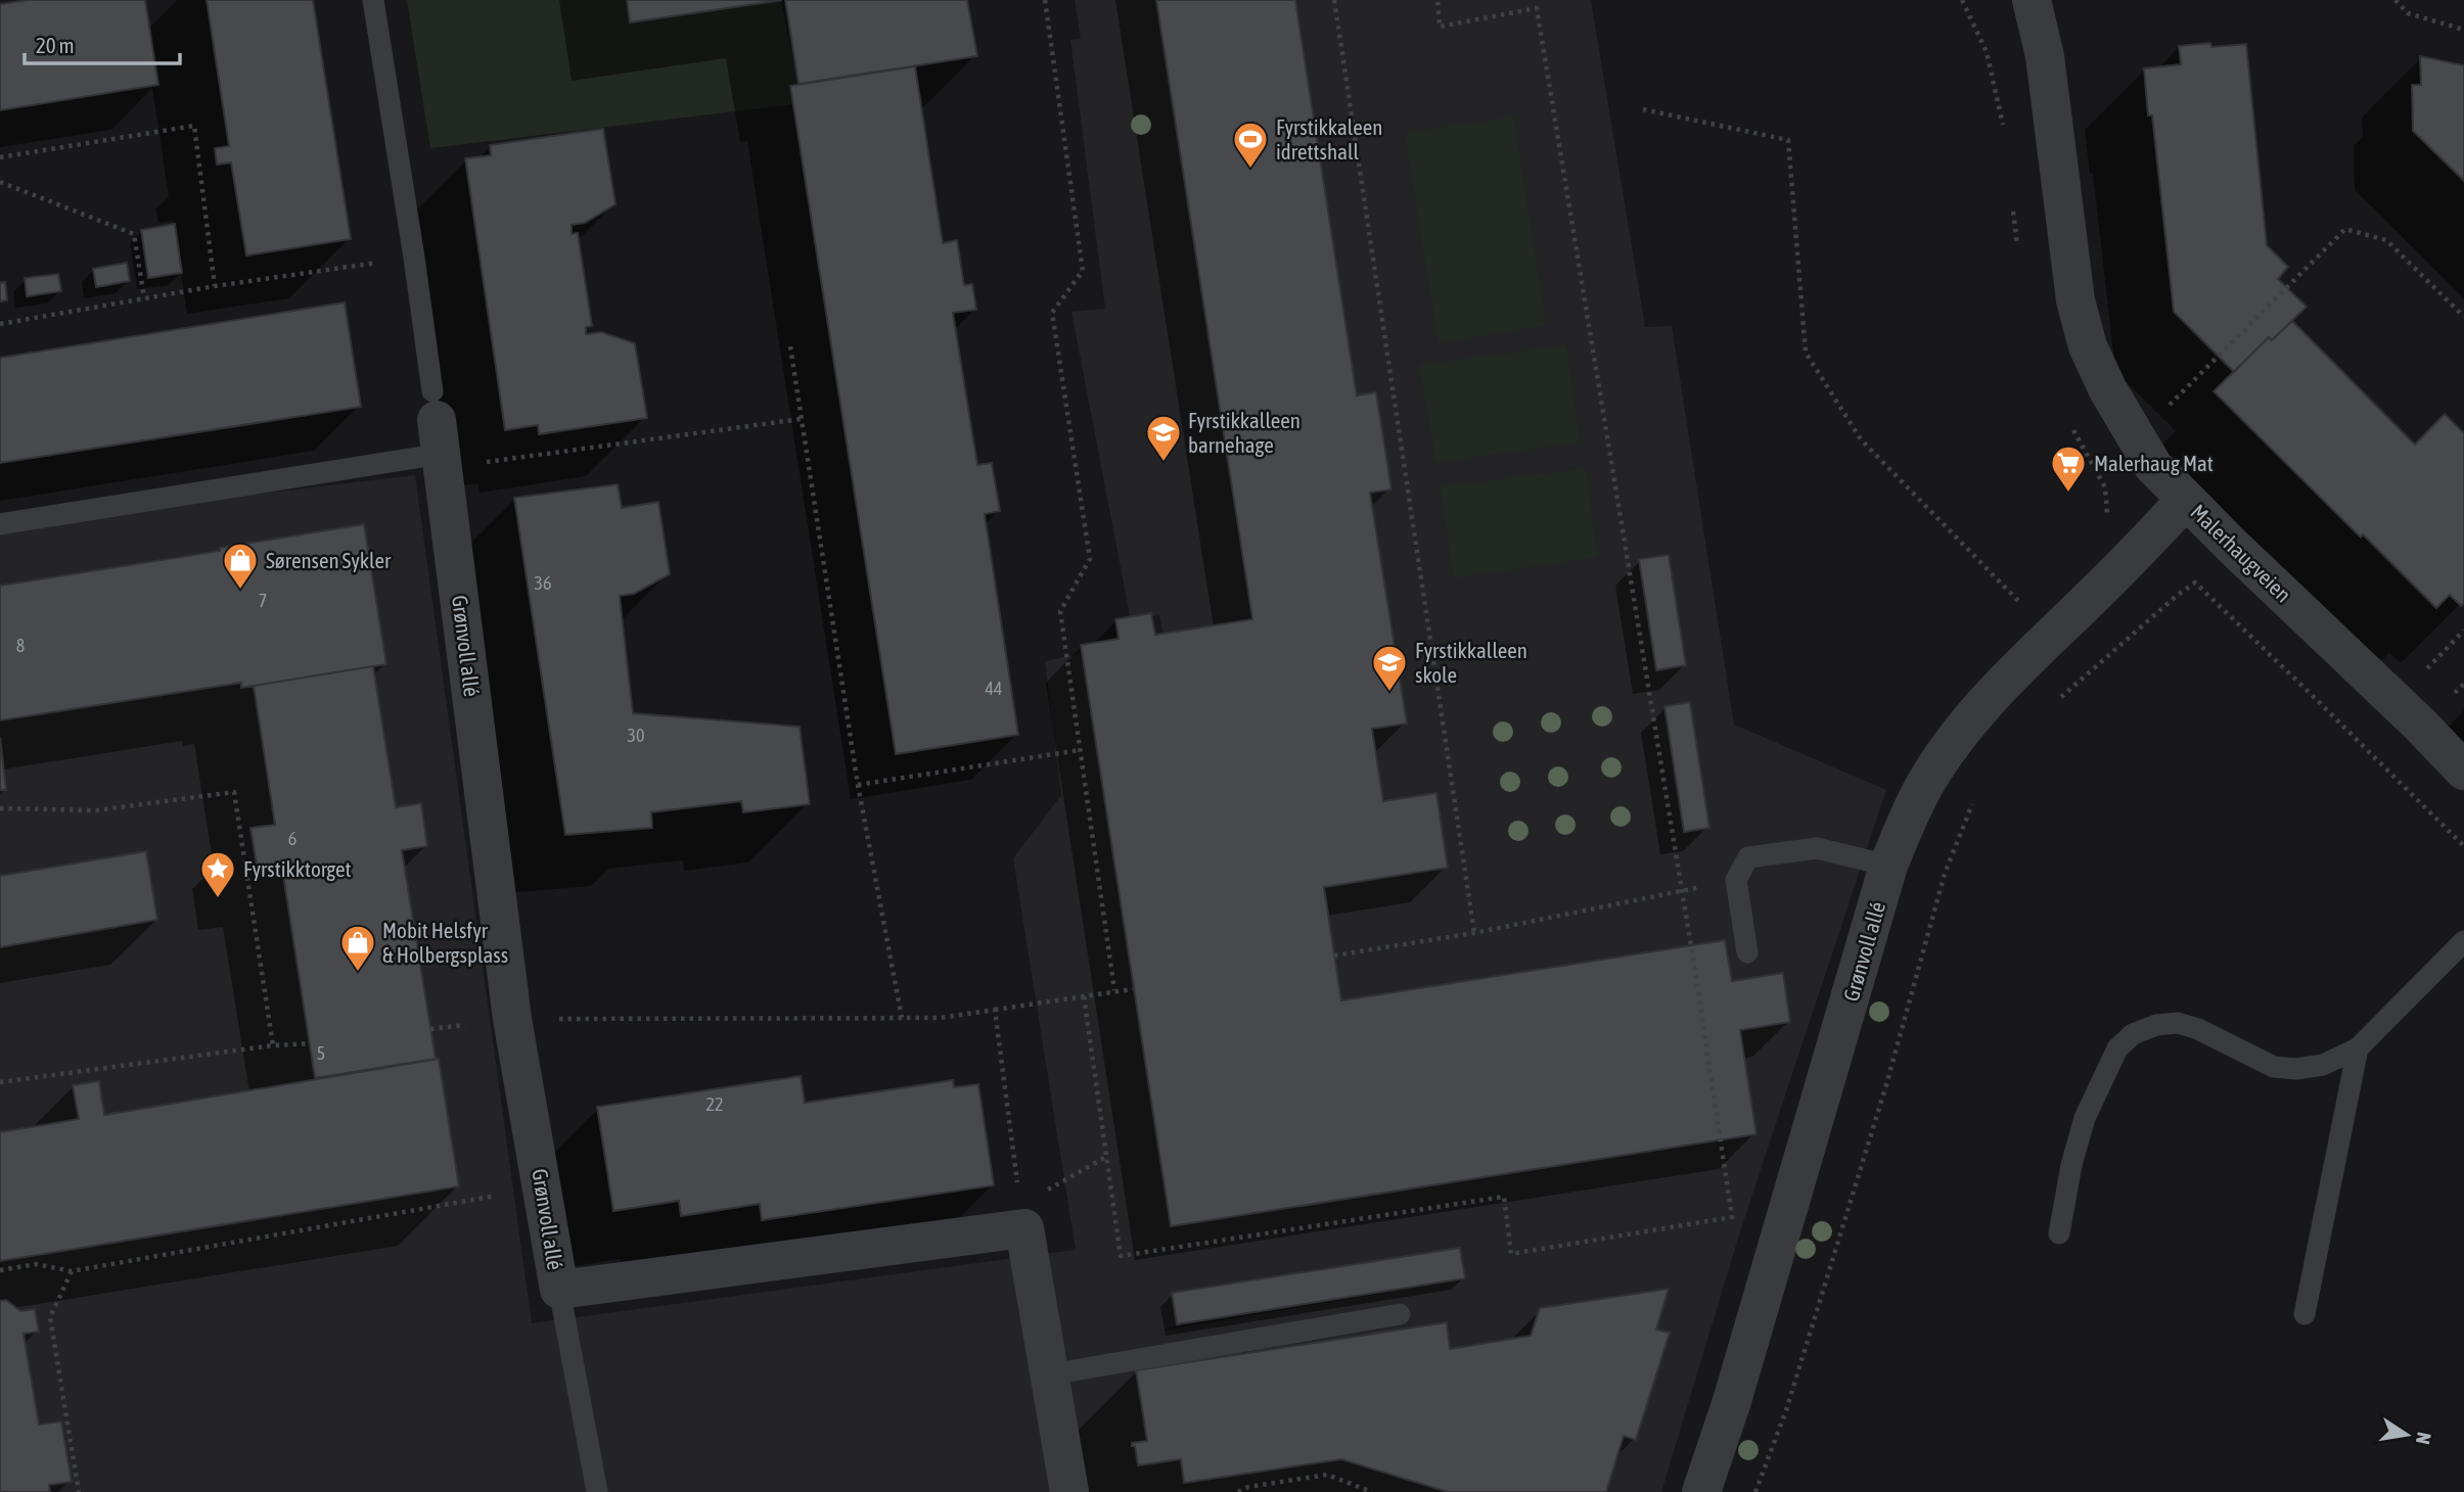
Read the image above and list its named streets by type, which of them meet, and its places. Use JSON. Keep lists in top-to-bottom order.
{
  "streets": {
    "street": ["Malerhaugveien", "Grønvoll allé"]
  },
  "crossings": [
    ["Malerhaugveien", "Grønvoll allé"]
  ],
  "places": {
    "sports": ["Fyrstikkaleen idrettshall"],
    "school or university": ["Fyrstikkalleen barnehage", "Fyrstikkalleen skole"],
    "supermarket": ["Malerhaug Mat"],
    "shop": ["Sørensen Sykler", "Mobit Helsfyr & Holbergsplass"],
    "place": ["Fyrstikktorget"]
  },
  "house_numbers": [
    "36",
    "7",
    "8",
    "44",
    "30",
    "6",
    "5",
    "22"
  ],
  "scale_bar": "20 m",
  "north": "right"
}
